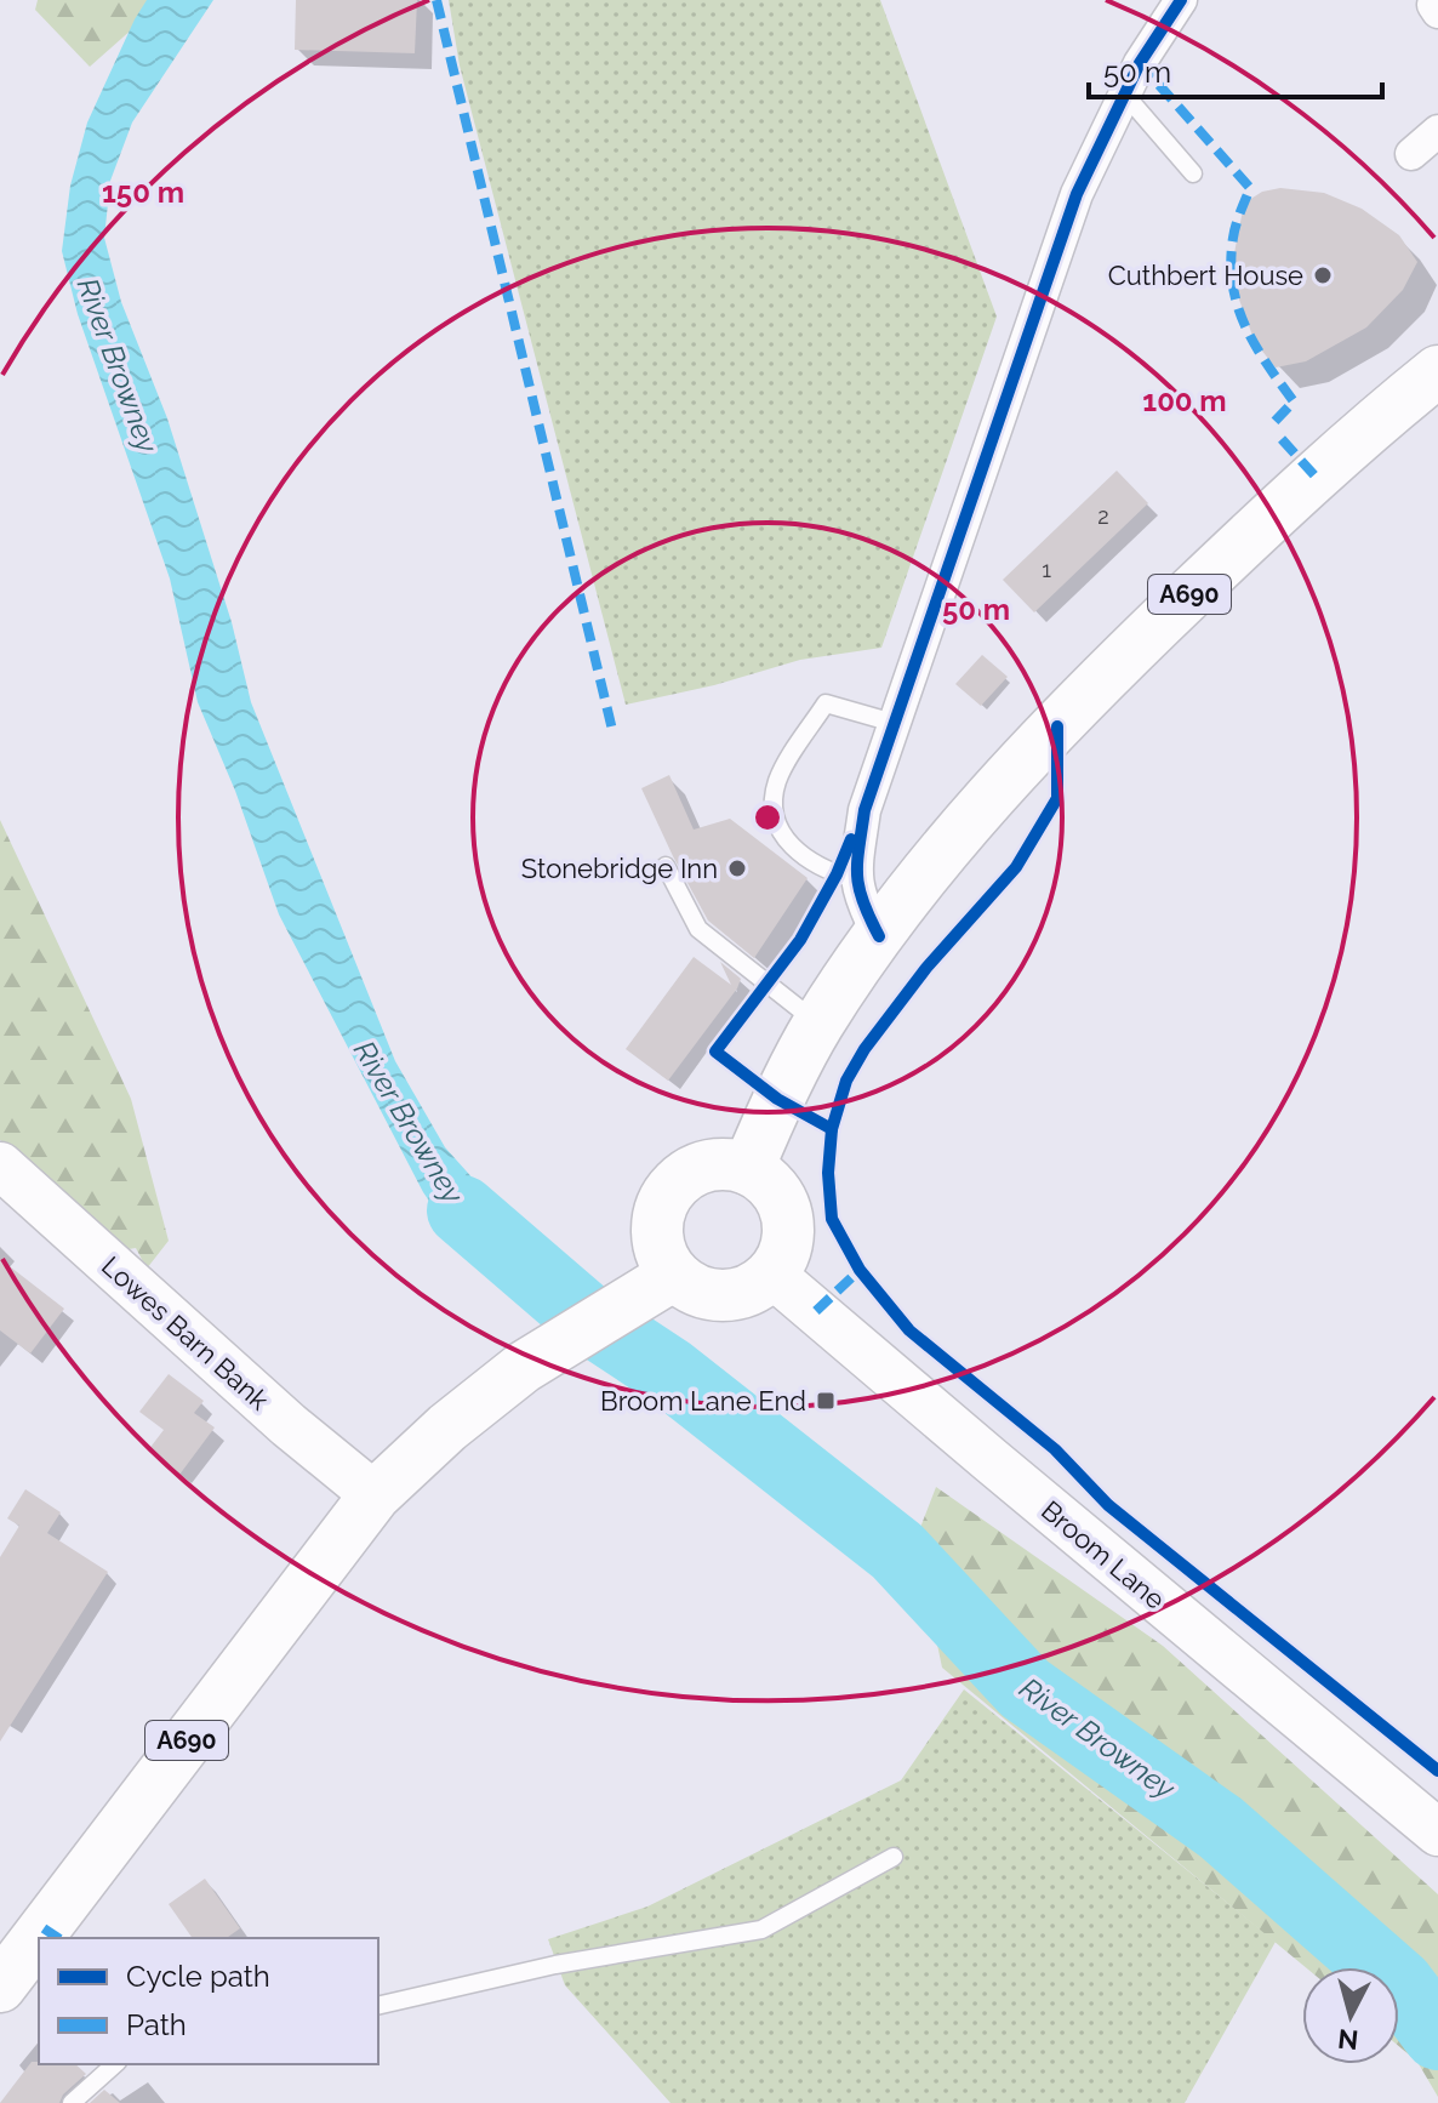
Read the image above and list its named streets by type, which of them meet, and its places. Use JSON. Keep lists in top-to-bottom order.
{
  "streets": {
    "main road": ["A690", "Lowes Barn Bank", "Broom Lane"]
  },
  "crossings": [
    ["A690", "Lowes Barn Bank"],
    ["A690", "Broom Lane"]
  ],
  "water": ["River Browney"],
  "places": {
    "other": ["Cuthbert House", "Stonebridge Inn"],
    "transit": ["Broom Lane End"]
  },
  "house_numbers": ["2", "1"],
  "legend": ["Cycle path", "Path"],
  "scale_bar": "50 m",
  "north": "bottom",
  "rings": ["150 m", "100 m", "50 m"]
}
